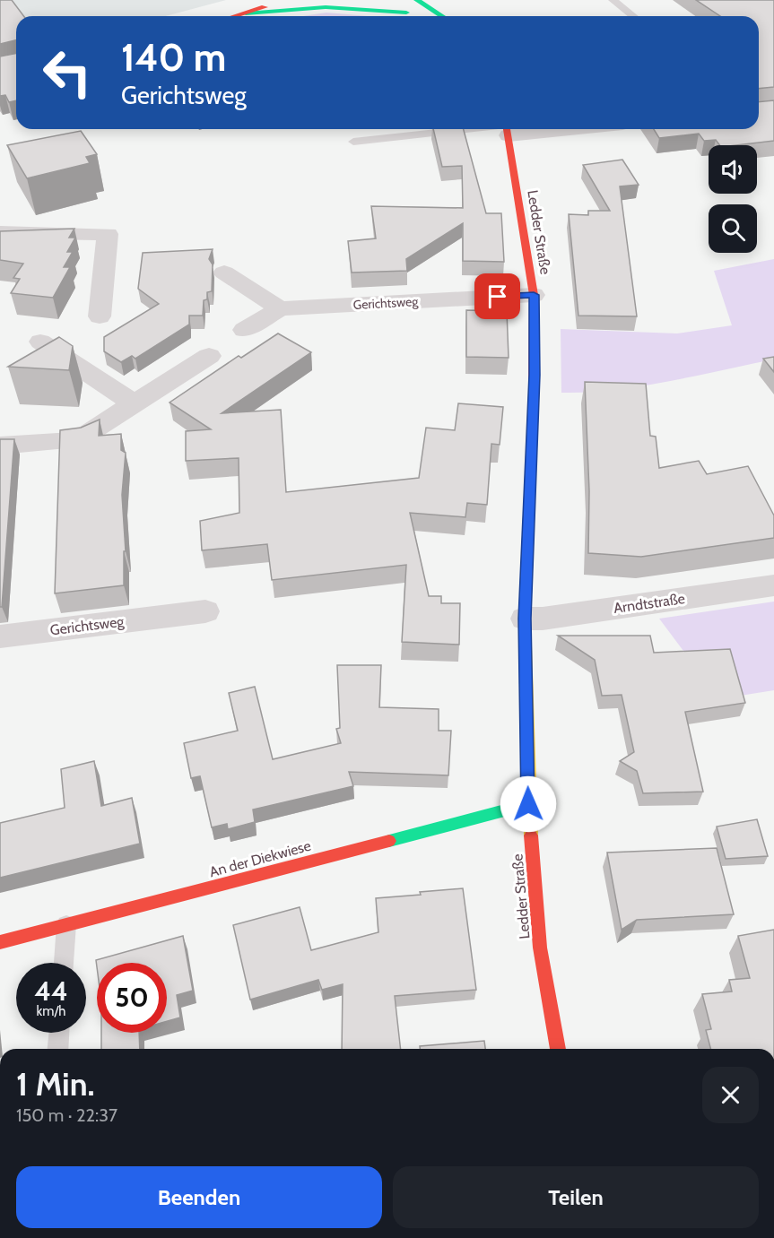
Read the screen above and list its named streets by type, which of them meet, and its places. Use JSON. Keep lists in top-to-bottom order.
{
  "streets": {
    "main road": ["Ledder Straße", "An der Diekwiese"],
    "street": ["Gerichtsweg", "Arndtstraße"]
  },
  "crossings": [
    ["Ledder Straße", "Gerichtsweg"],
    ["Ledder Straße", "Arndtstraße"],
    ["Ledder Straße", "An der Diekwiese"]
  ],
  "page": {
    "turn": ["140 m", "Gerichtsweg"],
    "speed": "44 km/h",
    "limit": "50",
    "heading": ["1 Min.", "150 m · 22:37"],
    "buttons": ["Beenden", "Teilen"]
  }
}
